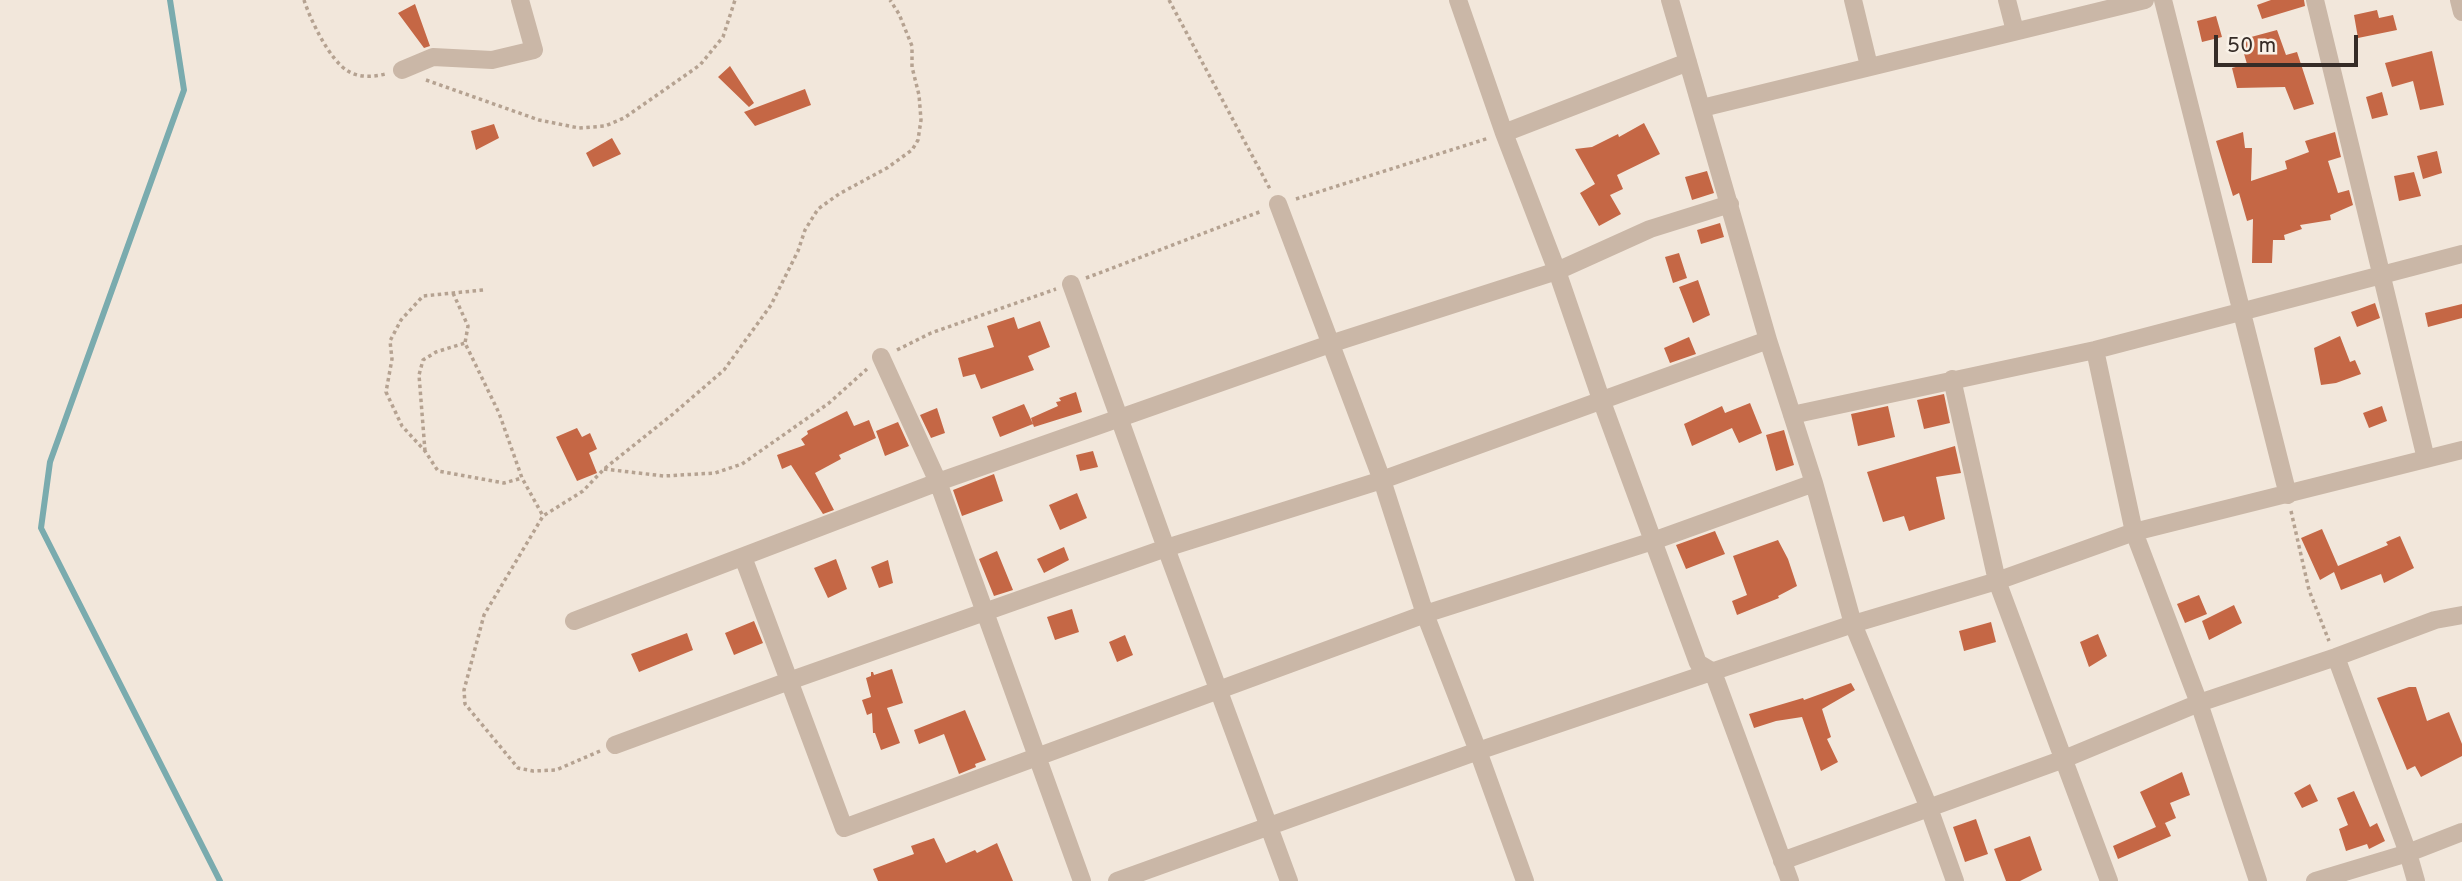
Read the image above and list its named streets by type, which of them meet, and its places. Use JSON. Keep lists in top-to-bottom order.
{
  "scale_bar": "50 m"
}
